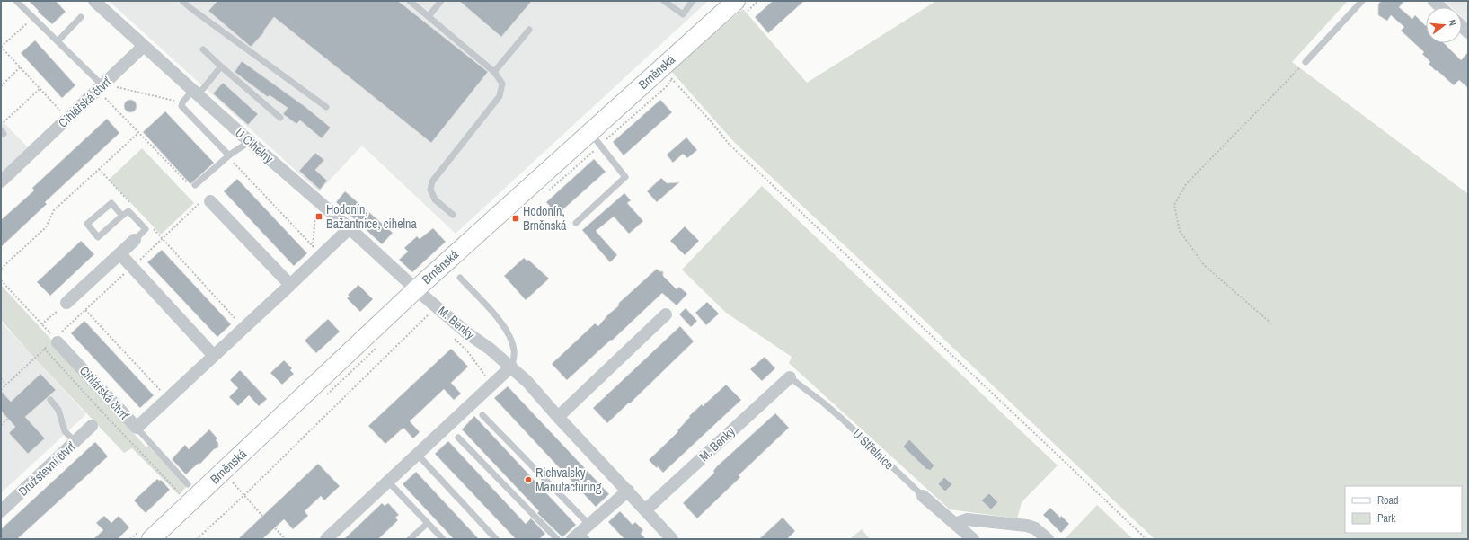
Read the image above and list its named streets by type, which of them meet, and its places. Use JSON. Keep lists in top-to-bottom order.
{
  "streets": {
    "main road": ["Brněnská"],
    "street": [
      "Cihlářská čtvrť",
      "U Cihelny",
      "M. Benky",
      "U Střelnice",
      "Družstevní čtvrť"
    ]
  },
  "crossings": [
    ["Brněnská", "U Cihelny"],
    ["Brněnská", "M. Benky"],
    ["Cihlářská čtvrť", "U Cihelny"],
    ["U Cihelny", "M. Benky"],
    ["M. Benky", "U Střelnice"]
  ],
  "places": {
    "transit": ["Hodonín, Bažantnice, cihelna", "Hodonín, Brněnská"],
    "other": ["Richvalsky Manufacturing"]
  },
  "legend": ["Road", "Park"],
  "north": "right"
}
